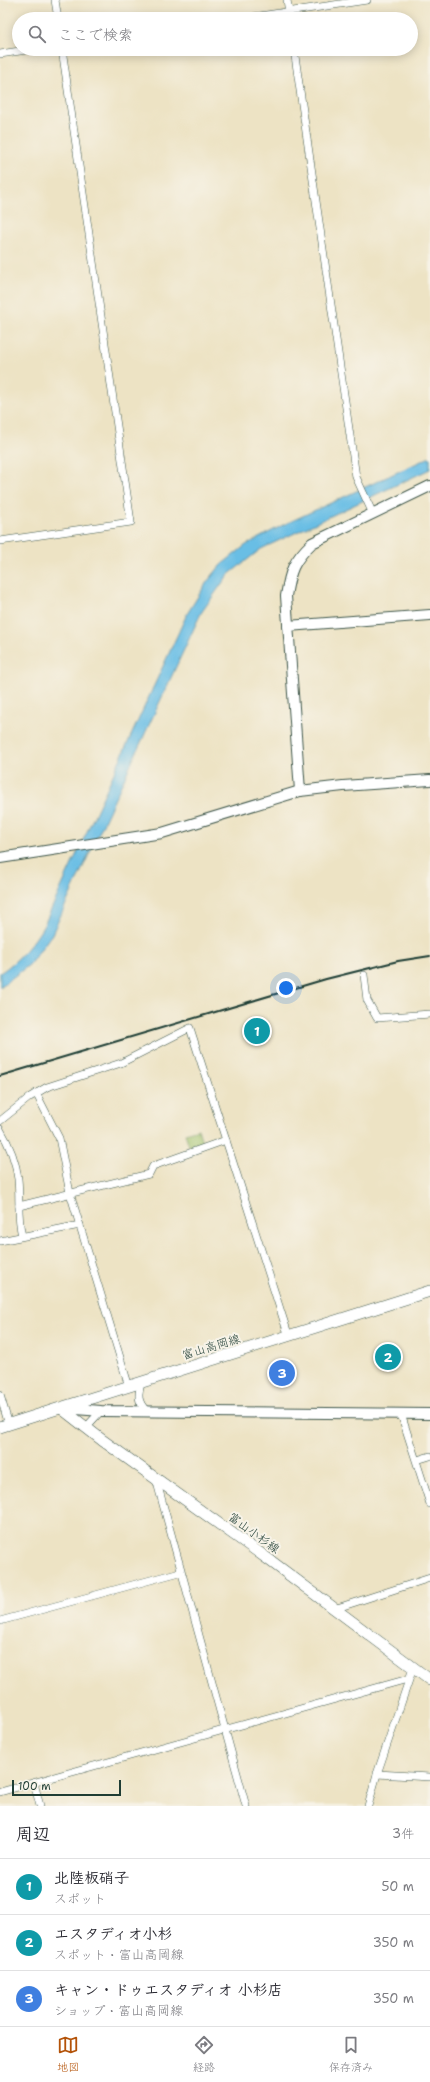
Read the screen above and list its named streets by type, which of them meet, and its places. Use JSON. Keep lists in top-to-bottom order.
{
  "streets": {
    "main road": ["富山高岡線", "富山小杉線"]
  },
  "crossings": [
    ["富山高岡線", "富山小杉線"]
  ],
  "scale_bar": "100 m",
  "page": {
    "search": "ここで検索",
    "pins": ["1", "2", "3"],
    "scale": "100 m",
    "heading": ["周辺", "3件"],
    "list": [
      {
        "mark": "1",
        "name": "北陸板硝子",
        "note": "スポット",
        "value": "50 m"
      },
      {
        "mark": "2",
        "name": "エスタディオ小杉",
        "note": "スポット · 富山高岡線",
        "value": "350 m"
      },
      {
        "mark": "3",
        "name": "キャン・ドゥエスタディオ 小杉店",
        "note": "ショップ · 富山高岡線",
        "value": "350 m"
      }
    ],
    "nav": ["地図", "経路", "保存済み"]
  }
}
